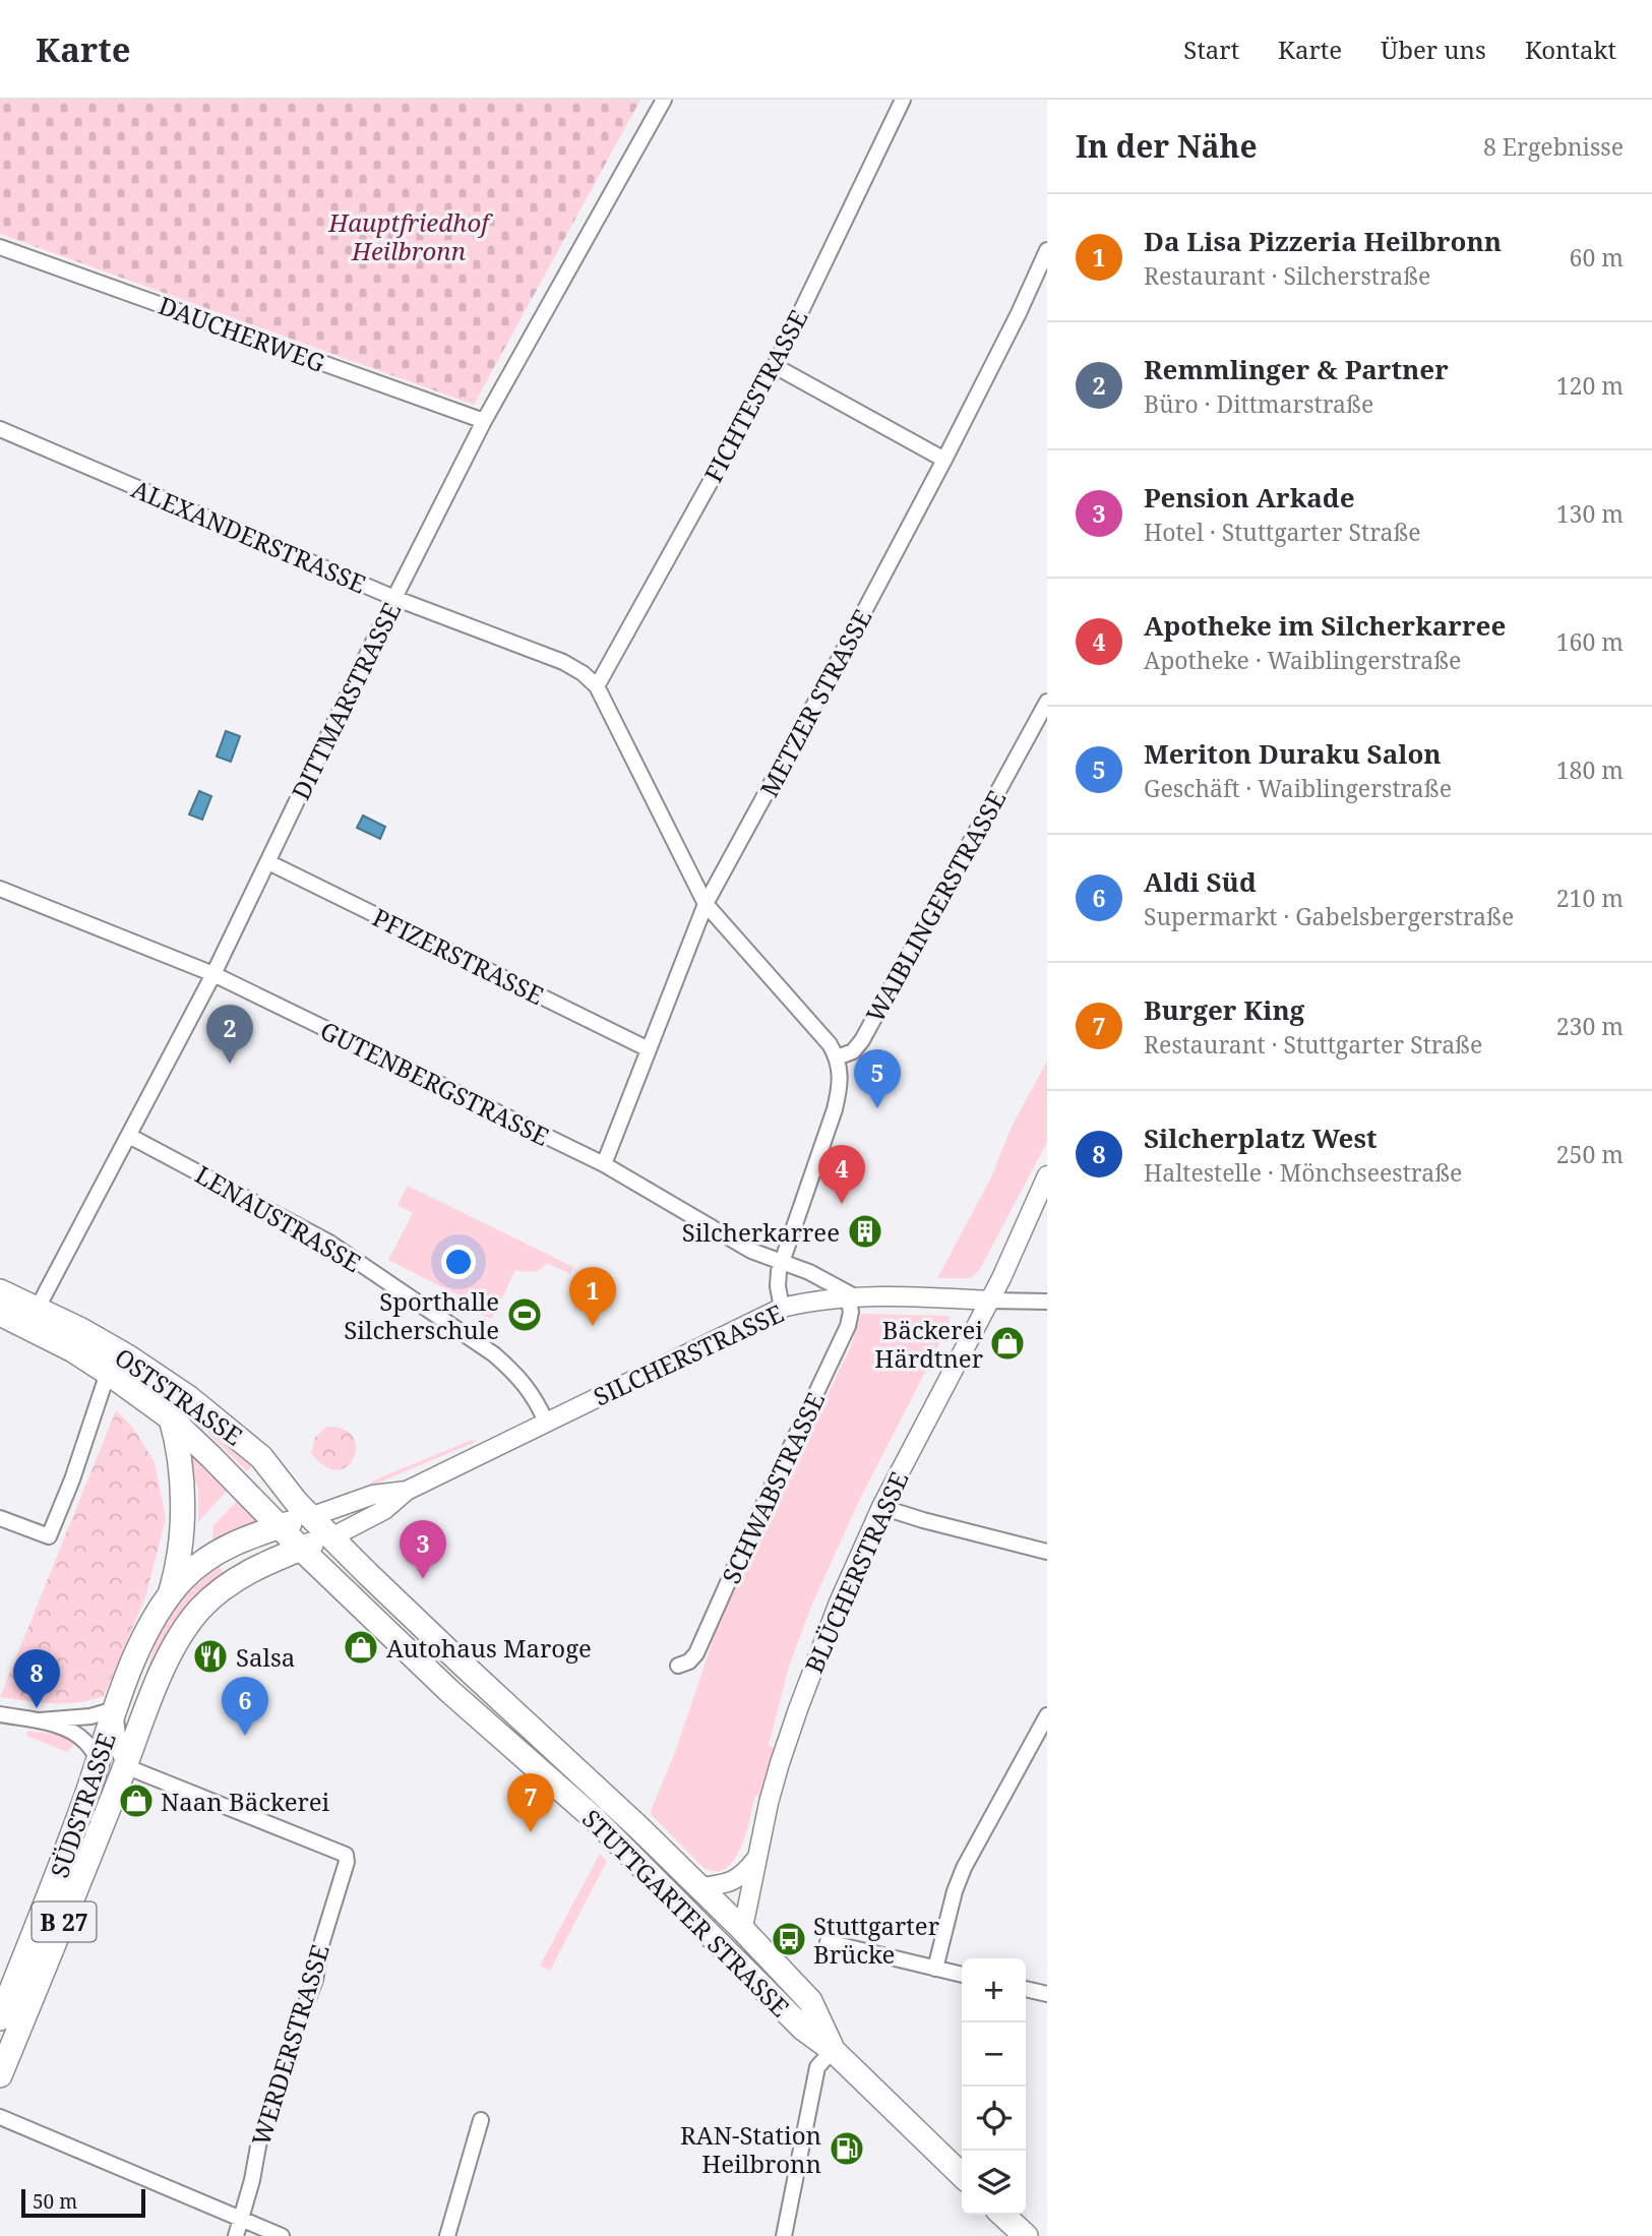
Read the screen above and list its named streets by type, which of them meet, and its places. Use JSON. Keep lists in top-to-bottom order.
{
  "streets": {
    "main road": [
      "OSTSTRASSE",
      "SÜDSTRASSE",
      "STUTTGARTER STRASSE",
      "B 27"
    ],
    "street": [
      "DAUCHERWEG",
      "FICHTESTRASSE",
      "ALEXANDERSTRASSE",
      "DITTMARSTRASSE",
      "METZER STRASSE",
      "WAIBLINGERSTRASSE",
      "PFIZERSTRASSE",
      "GUTENBERGSTRASSE",
      "LENAUSTRASSE",
      "SILCHERSTRASSE",
      "SCHWABSTRASSE",
      "BLÜCHERSTRASSE",
      "WERDERSTRASSE"
    ]
  },
  "crossings": [
    ["DAUCHERWEG", "DITTMARSTRASSE"],
    ["FICHTESTRASSE", "ALEXANDERSTRASSE"],
    ["ALEXANDERSTRASSE", "DITTMARSTRASSE"],
    ["ALEXANDERSTRASSE", "METZER STRASSE"],
    ["ALEXANDERSTRASSE", "WAIBLINGERSTRASSE"],
    ["DITTMARSTRASSE", "PFIZERSTRASSE"],
    ["DITTMARSTRASSE", "GUTENBERGSTRASSE"],
    ["DITTMARSTRASSE", "LENAUSTRASSE"],
    ["DITTMARSTRASSE", "OSTSTRASSE"],
    ["METZER STRASSE", "PFIZERSTRASSE"],
    ["METZER STRASSE", "GUTENBERGSTRASSE"],
    ["GUTENBERGSTRASSE", "SILCHERSTRASSE"],
    ["GUTENBERGSTRASSE", "SCHWABSTRASSE"],
    ["LENAUSTRASSE", "SILCHERSTRASSE"],
    ["SILCHERSTRASSE", "OSTSTRASSE"],
    ["SILCHERSTRASSE", "SCHWABSTRASSE"],
    ["SILCHERSTRASSE", "BLÜCHERSTRASSE"],
    ["SILCHERSTRASSE", "STUTTGARTER STRASSE"],
    ["OSTSTRASSE", "STUTTGARTER STRASSE"],
    ["OSTSTRASSE", "B 27"],
    ["BLÜCHERSTRASSE", "STUTTGARTER STRASSE"],
    ["SÜDSTRASSE", "B 27"],
    ["SÜDSTRASSE", "WERDERSTRASSE"],
    ["STUTTGARTER STRASSE", "B 27"],
    ["B 27", "WERDERSTRASSE"]
  ],
  "parks": ["Hauptfriedhof Heilbronn"],
  "places": {
    "building": ["Silcherkarree"],
    "sports": ["Sporthalle Silcherschule"],
    "shop": ["Bäckerei Härdtner", "Autohaus Maroge", "Naan Bäckerei"],
    "restaurant": ["Salsa"],
    "bus stop": ["Stuttgarter Brücke"],
    "fuel station": ["RAN-Station Heilbronn"]
  },
  "scale_bar": "50 m",
  "page": {
    "header": "Karte",
    "nav": [
      "Start",
      "Karte",
      "Über uns",
      "Kontakt"
    ],
    "heading": ["In der Nähe", "8 Ergebnisse"],
    "list": [
      {
        "mark": "1",
        "name": "Da Lisa Pizzeria Heilbronn",
        "note": "Restaurant · Silcherstraße",
        "value": "60 m"
      },
      {
        "mark": "2",
        "name": "Remmlinger & Partner",
        "note": "Büro · Dittmarstraße",
        "value": "120 m"
      },
      {
        "mark": "3",
        "name": "Pension Arkade",
        "note": "Hotel · Stuttgarter Straße",
        "value": "130 m"
      },
      {
        "mark": "4",
        "name": "Apotheke im Silcherkarree",
        "note": "Apotheke · Waiblingerstraße",
        "value": "160 m"
      },
      {
        "mark": "5",
        "name": "Meriton Duraku Salon",
        "note": "Geschäft · Waiblingerstraße",
        "value": "180 m"
      },
      {
        "mark": "6",
        "name": "Aldi Süd",
        "note": "Supermarkt · Gabelsbergerstraße",
        "value": "210 m"
      },
      {
        "mark": "7",
        "name": "Burger King",
        "note": "Restaurant · Stuttgarter Straße",
        "value": "230 m"
      },
      {
        "mark": "8",
        "name": "Silcherplatz West",
        "note": "Haltestelle · Mönchseestraße",
        "value": "250 m"
      }
    ],
    "pins": [
      "2",
      "5",
      "4",
      "1",
      "3",
      "8",
      "6",
      "7"
    ],
    "map_buttons": ["+", "−"],
    "scale": "50 m"
  }
}
